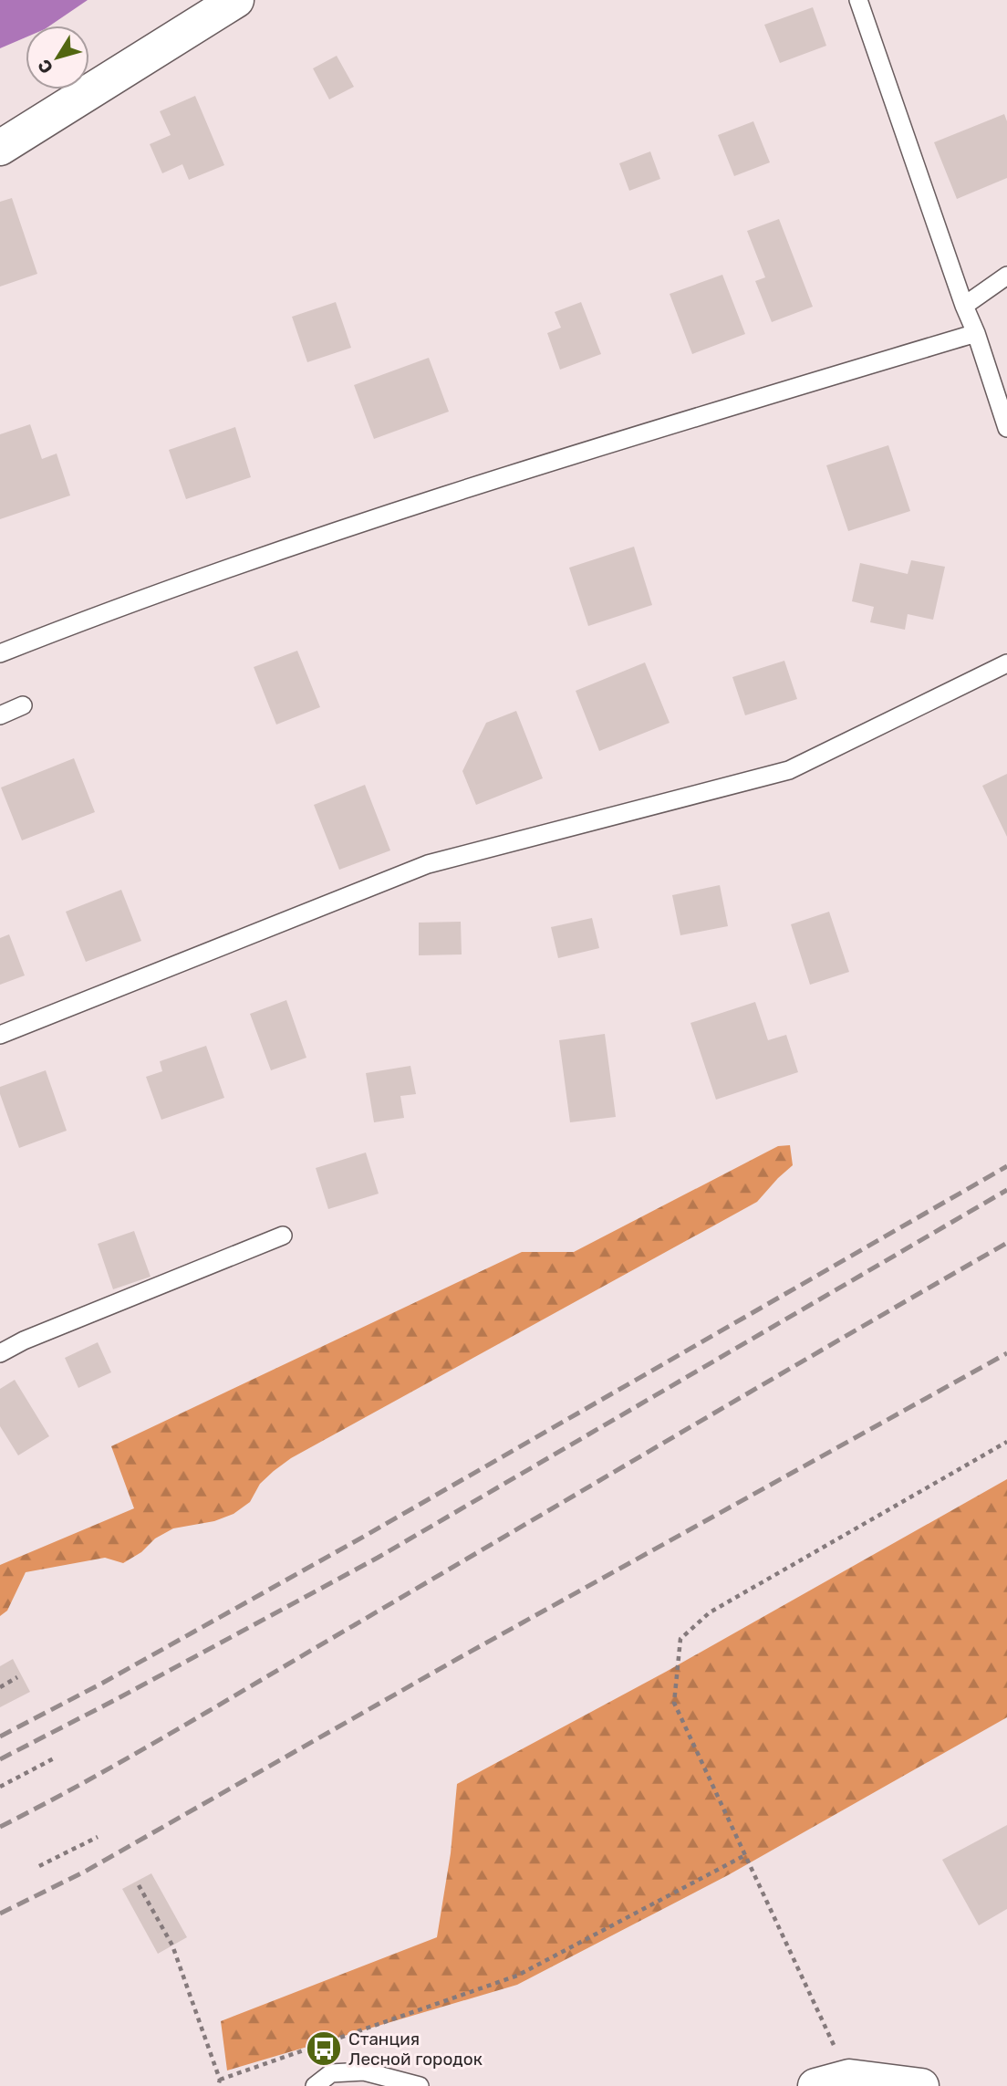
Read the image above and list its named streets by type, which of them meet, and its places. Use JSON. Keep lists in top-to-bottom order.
{
  "places": {
    "bus stop": ["Станция Лесной городок"]
  },
  "north": "bottom left"
}
